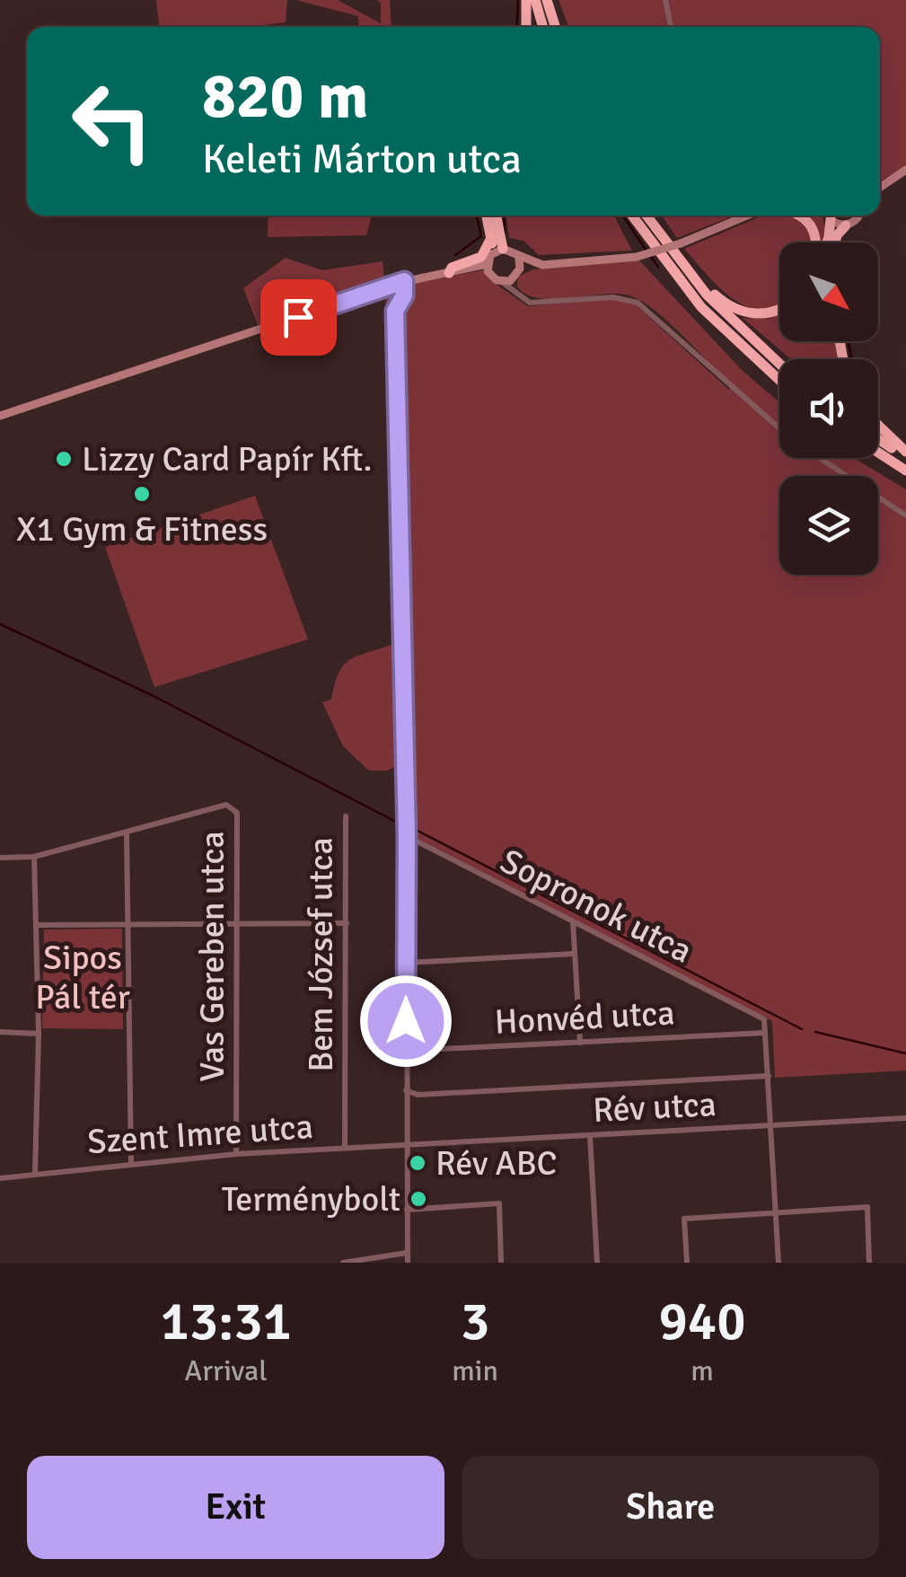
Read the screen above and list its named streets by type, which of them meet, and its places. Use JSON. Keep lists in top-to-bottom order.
{
  "streets": {
    "street": [
      "Sopronok utca",
      "Bem József utca",
      "Vas Gereben utca",
      "Honvéd utca",
      "Rév utca",
      "Szent Imre utca"
    ]
  },
  "crossings": [
    ["Sopronok utca", "Honvéd utca"],
    ["Bem József utca", "Szent Imre utca"],
    ["Vas Gereben utca", "Szent Imre utca"],
    ["Rév utca", "Szent Imre utca"]
  ],
  "parks": ["Sipos Pál tér"],
  "places": [
    "Lizzy Card Papír Kft.",
    "X1 Gym & Fitness",
    "Rév ABC",
    "Terménybolt"
  ],
  "north": "bottom right",
  "page": {
    "turn": ["820 m", "Keleti Márton utca"],
    "eta": [
      "13:31",
      "Arrival",
      "3",
      "min",
      "940",
      "m"
    ],
    "buttons": ["Exit", "Share"]
  }
}
